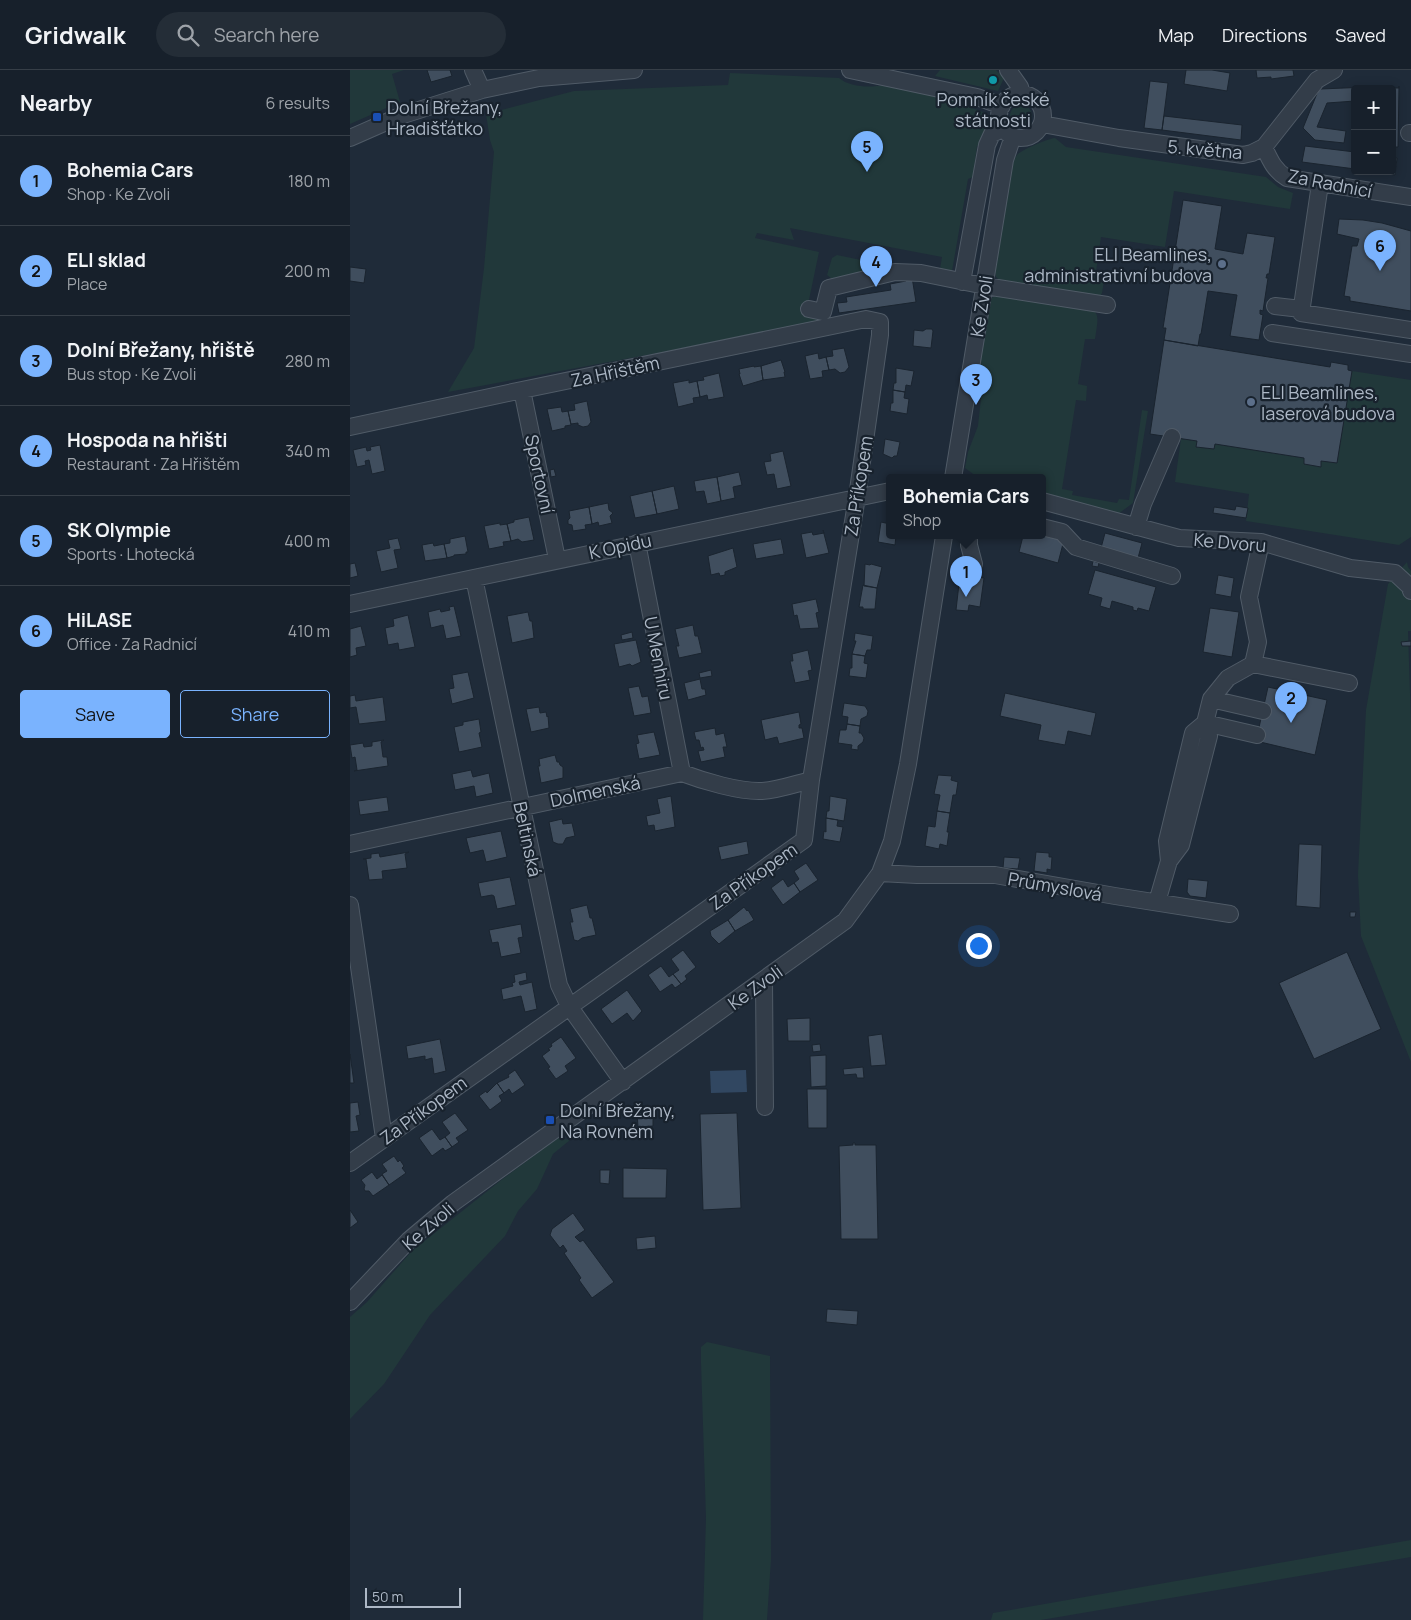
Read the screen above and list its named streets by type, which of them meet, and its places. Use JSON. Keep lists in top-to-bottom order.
{
  "streets": {
    "street": [
      "5. května",
      "Za Radnicí",
      "Ke Zvoli",
      "Za Hřištěm",
      "Sportovní",
      "Za Příkopem",
      "Ke Dvoru",
      "K Opidu",
      "U Menhiru",
      "Dolmenská",
      "Beltinská",
      "Průmyslová"
    ]
  },
  "crossings": [
    ["5. května", "Za Radnicí"],
    ["5. května", "Ke Zvoli"],
    ["Ke Zvoli", "Beltinská"],
    ["Ke Zvoli", "Průmyslová"],
    ["Za Hřištěm", "Sportovní"],
    ["Za Hřištěm", "Za Příkopem"],
    ["Sportovní", "K Opidu"],
    ["Za Příkopem", "K Opidu"],
    ["Za Příkopem", "Beltinská"],
    ["K Opidu", "U Menhiru"],
    ["K Opidu", "Beltinská"],
    ["U Menhiru", "Dolmenská"],
    ["Dolmenská", "Beltinská"]
  ],
  "places": {
    "other": ["Pomník české státnosti", "ELI Beamlines, administrativní budova", "ELI Beamlines, laserová budova"],
    "transit": ["Dolní Břežany, Hradišťátko", "Dolní Břežany, Na Rovném"]
  },
  "scale_bar": "50 m",
  "page": {
    "header": "Gridwalk",
    "search": "Search here",
    "nav": ["Map", "Directions", "Saved"],
    "heading": ["Nearby", "6 results"],
    "map_buttons": ["+", "−"],
    "pins": [
      "5",
      "6",
      "4",
      "3",
      "1",
      "2"
    ],
    "list": [
      {
        "mark": "1",
        "name": "Bohemia Cars",
        "note": "Shop · Ke Zvoli",
        "value": "180 m"
      },
      {
        "mark": "2",
        "name": "ELI sklad",
        "note": "Place",
        "value": "200 m"
      },
      {
        "mark": "3",
        "name": "Dolní Břežany, hřiště",
        "note": "Bus stop · Ke Zvoli",
        "value": "280 m"
      },
      {
        "mark": "4",
        "name": "Hospoda na hřišti",
        "note": "Restaurant · Za Hřištěm",
        "value": "340 m"
      },
      {
        "mark": "5",
        "name": "SK Olympie",
        "note": "Sports · Lhotecká",
        "value": "400 m"
      },
      {
        "mark": "6",
        "name": "HiLASE",
        "note": "Office · Za Radnicí",
        "value": "410 m"
      }
    ],
    "popup": ["Bohemia Cars", "Shop"],
    "buttons": ["Save", "Share"],
    "scale": "50 m"
  }
}
